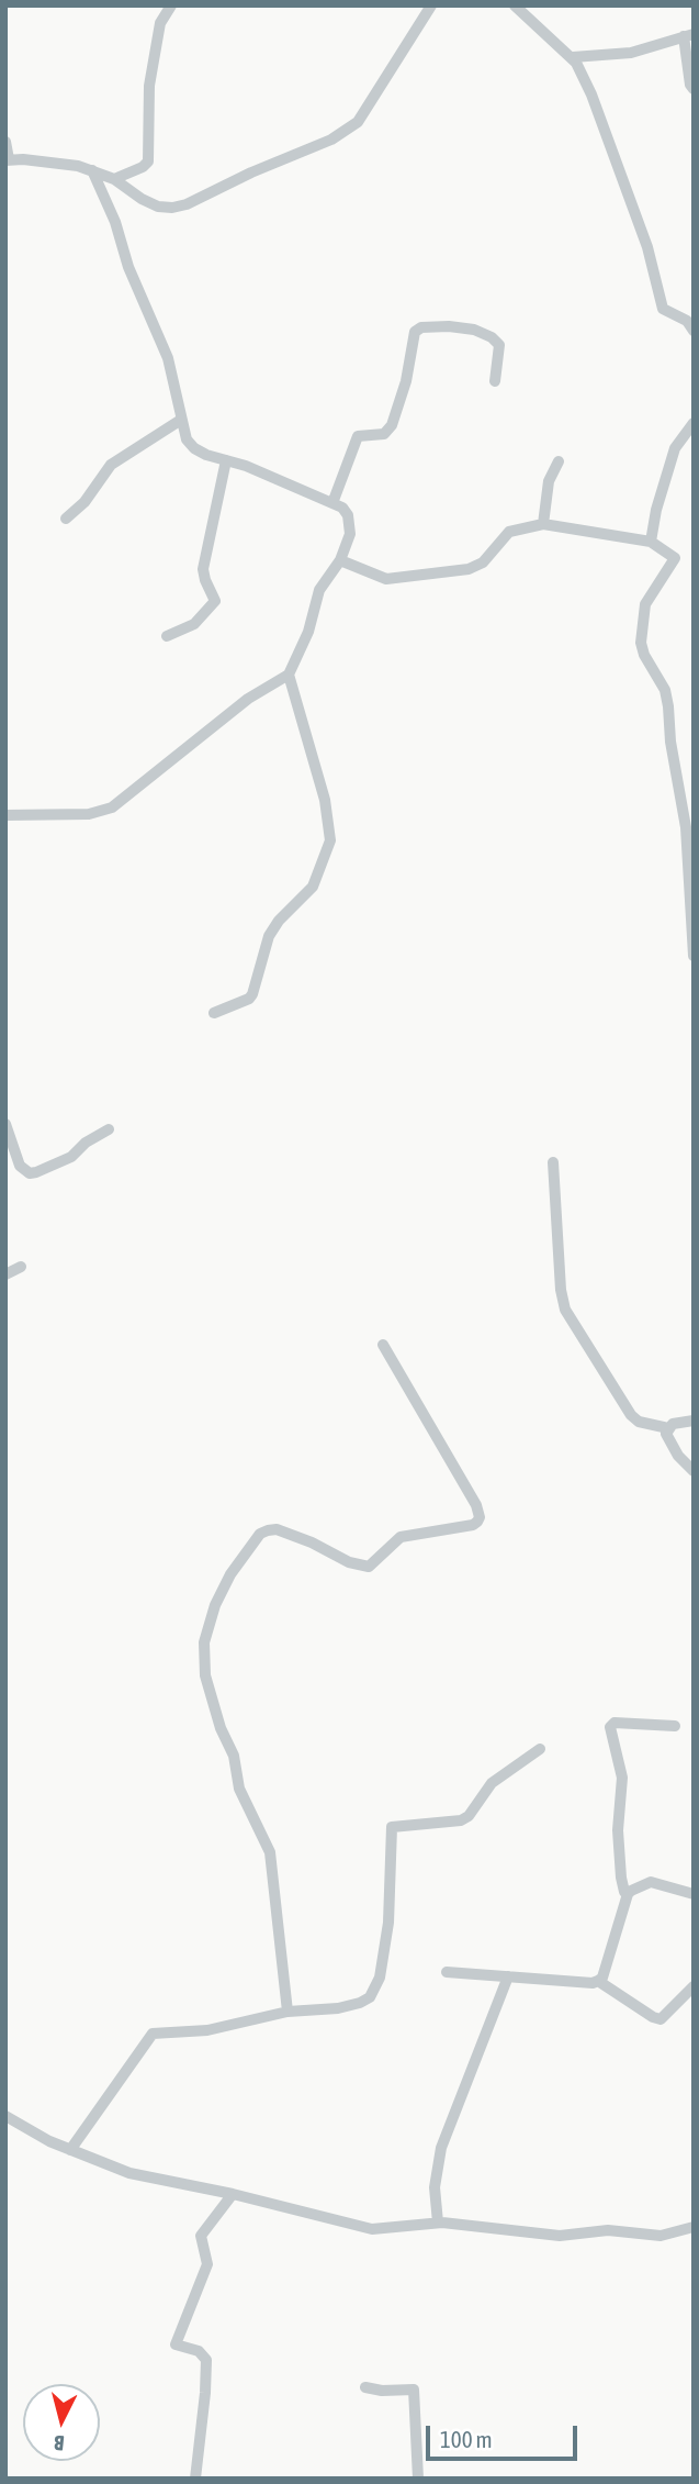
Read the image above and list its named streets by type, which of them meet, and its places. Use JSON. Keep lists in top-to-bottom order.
{
  "scale_bar": "100 m",
  "north": "bottom"
}
